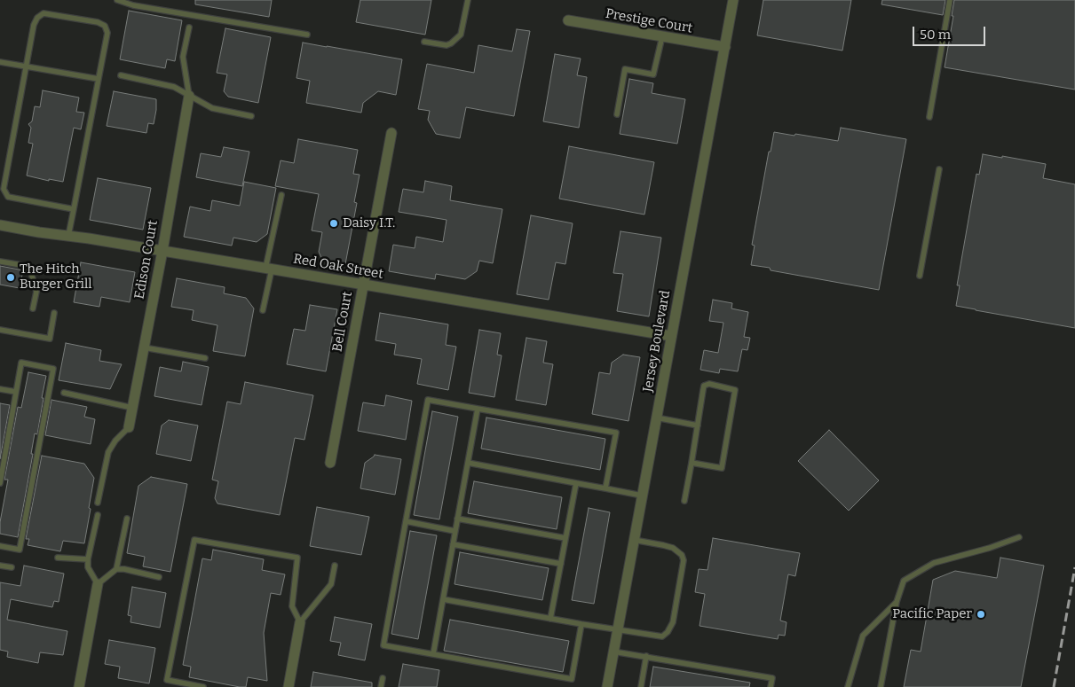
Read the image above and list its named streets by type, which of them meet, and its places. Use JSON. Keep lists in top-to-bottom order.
{
  "streets": {
    "street": [
      "Prestige Court",
      "Edison Court",
      "Red Oak Street",
      "Bell Court",
      "Jersey Boulevard"
    ]
  },
  "crossings": [
    ["Prestige Court", "Jersey Boulevard"],
    ["Edison Court", "Red Oak Street"],
    ["Red Oak Street", "Bell Court"],
    ["Red Oak Street", "Jersey Boulevard"]
  ],
  "places": ["Daisy I.T.", "The Hitch Burger Grill", "Pacific Paper"],
  "scale_bar": "50 m"
}
